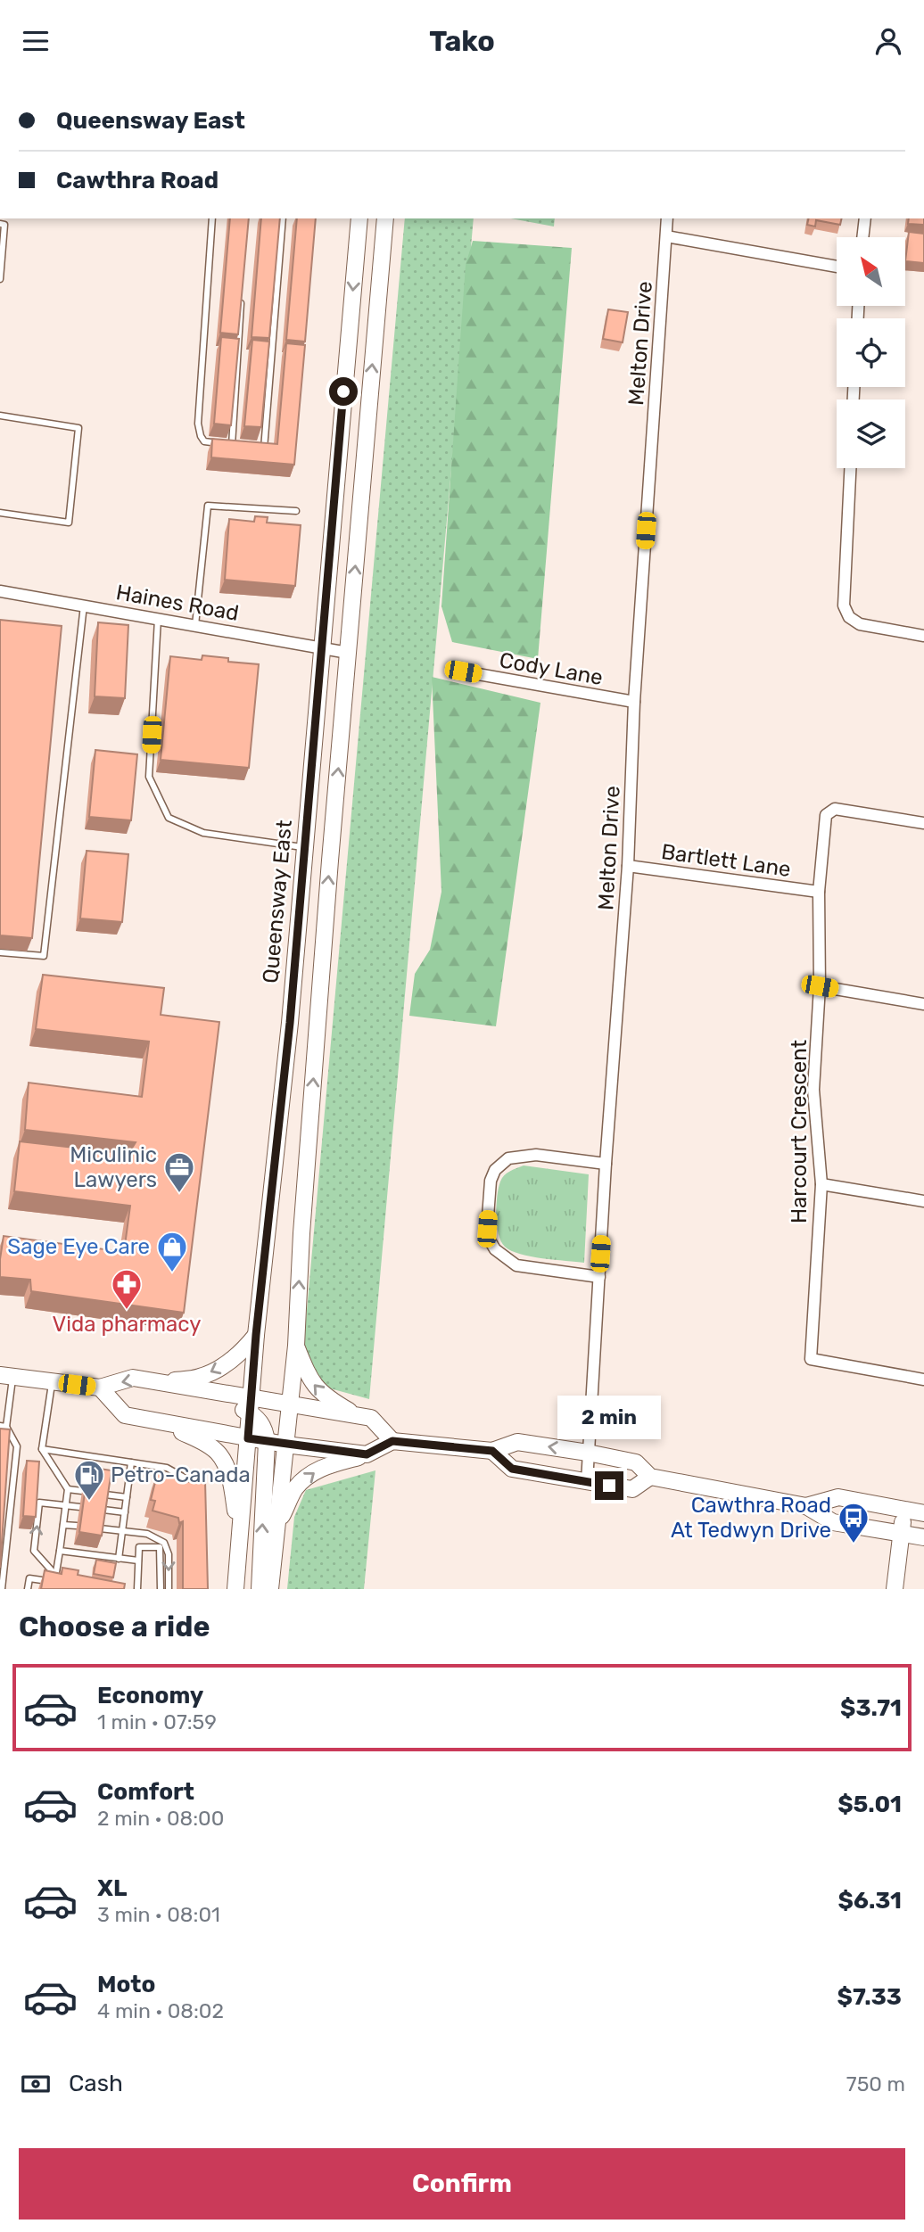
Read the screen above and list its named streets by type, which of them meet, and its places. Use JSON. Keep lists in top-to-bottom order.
{
  "streets": {
    "main road": ["Queensway East"],
    "street": [
      "Melton Drive",
      "Haines Road",
      "Cody Lane",
      "Bartlett Lane",
      "Harcourt Crescent"
    ]
  },
  "crossings": [
    ["Melton Drive", "Cody Lane"],
    ["Melton Drive", "Bartlett Lane"],
    ["Haines Road", "Queensway East"],
    ["Bartlett Lane", "Harcourt Crescent"]
  ],
  "places": {
    "office": ["Miculinic Lawyers"],
    "shop": ["Sage Eye Care"],
    "pharmacy": ["Vida pharmacy"],
    "fuel station": ["Petro-Canada"],
    "bus stop": ["Cawthra Road At Tedwyn Drive"]
  },
  "north": "top left",
  "page": {
    "header": "Tako",
    "banner": ["Queensway East", "Cawthra Road"],
    "bubble": "2 min",
    "heading": "Choose a ride",
    "list": [
      {
        "name": "Economy",
        "note": "1 min · 07:59",
        "value": "$3.71"
      },
      {
        "name": "Comfort",
        "note": "2 min · 08:00",
        "value": "$5.01"
      },
      {
        "name": "XL",
        "note": "3 min · 08:01",
        "value": "$6.31"
      },
      {
        "name": "Moto",
        "note": "4 min · 08:02",
        "value": "$7.33"
      }
    ],
    "pay": ["Cash", "750 m"],
    "buttons": "Confirm"
  }
}
